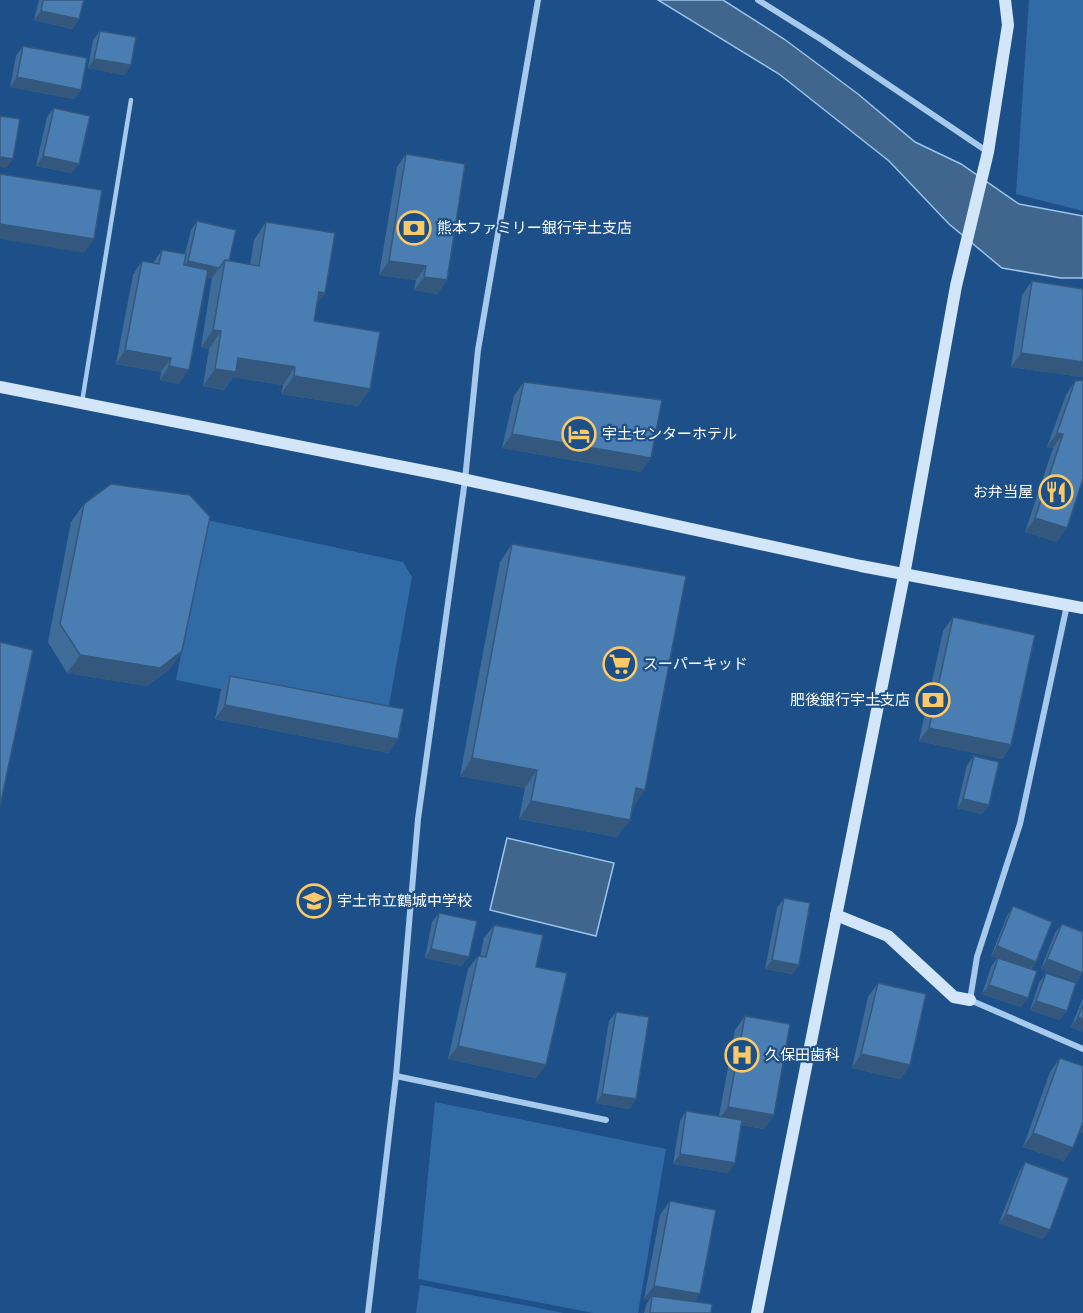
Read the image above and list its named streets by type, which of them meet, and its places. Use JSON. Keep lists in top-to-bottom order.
{
  "places": {
    "bank": ["熊本ファミリー銀行宇土支店", "肥後銀行宇土支店"],
    "hotel": ["宇土センターホテル"],
    "restaurant": ["お弁当屋"],
    "supermarket": ["スーパーキッド"],
    "school or university": ["宇土市立鶴城中学校"],
    "hospital": ["久保田歯科"]
  }
}
